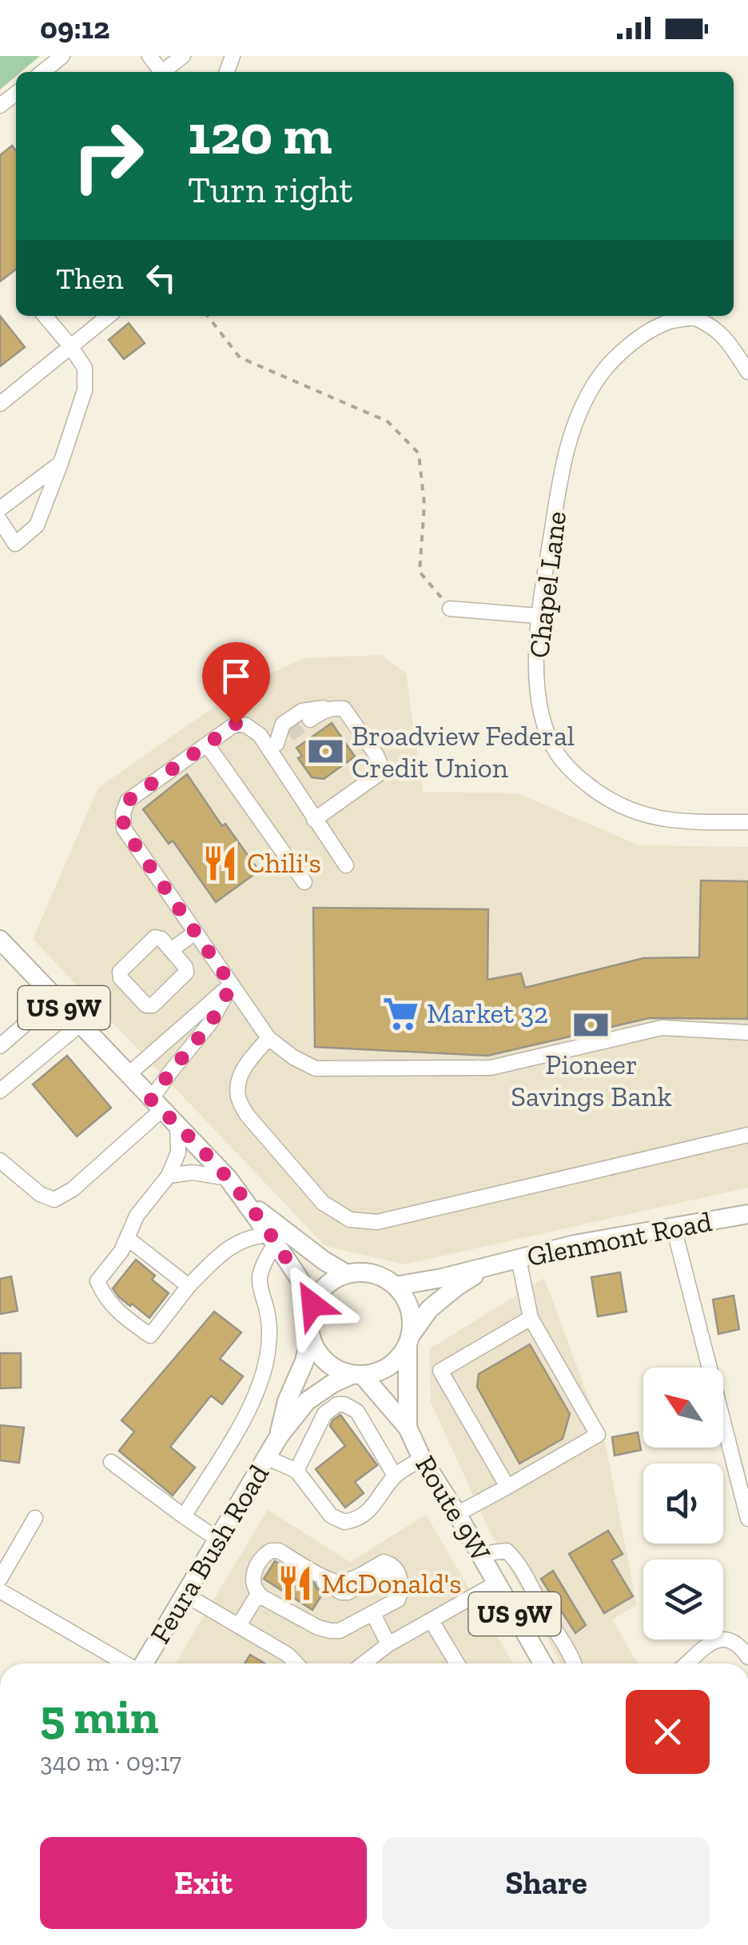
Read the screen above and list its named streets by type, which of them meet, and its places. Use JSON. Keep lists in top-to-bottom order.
{
  "streets": {
    "main road": [
      "US 9W",
      "Glenmont Road",
      "Route 9W",
      "Feura Bush Road"
    ],
    "street": ["Chapel Lane"]
  },
  "crossings": [
    ["US 9W", "Glenmont Road"],
    ["US 9W", "Route 9W"],
    ["US 9W", "Feura Bush Road"],
    ["Glenmont Road", "Route 9W"],
    ["Glenmont Road", "Feura Bush Road"],
    ["Route 9W", "Feura Bush Road"]
  ],
  "places": {
    "bank": ["Broadview Federal Credit Union", "Pioneer Savings Bank"],
    "restaurant": ["Chili's", "McDonald's"],
    "supermarket": ["Market 32"]
  },
  "north": "top left",
  "page": {
    "status": "09:12",
    "turn": ["120 m", "Turn right"],
    "then": "Then",
    "heading": ["5 min", "340 m · 09:17"],
    "buttons": ["Exit", "Share"]
  }
}
